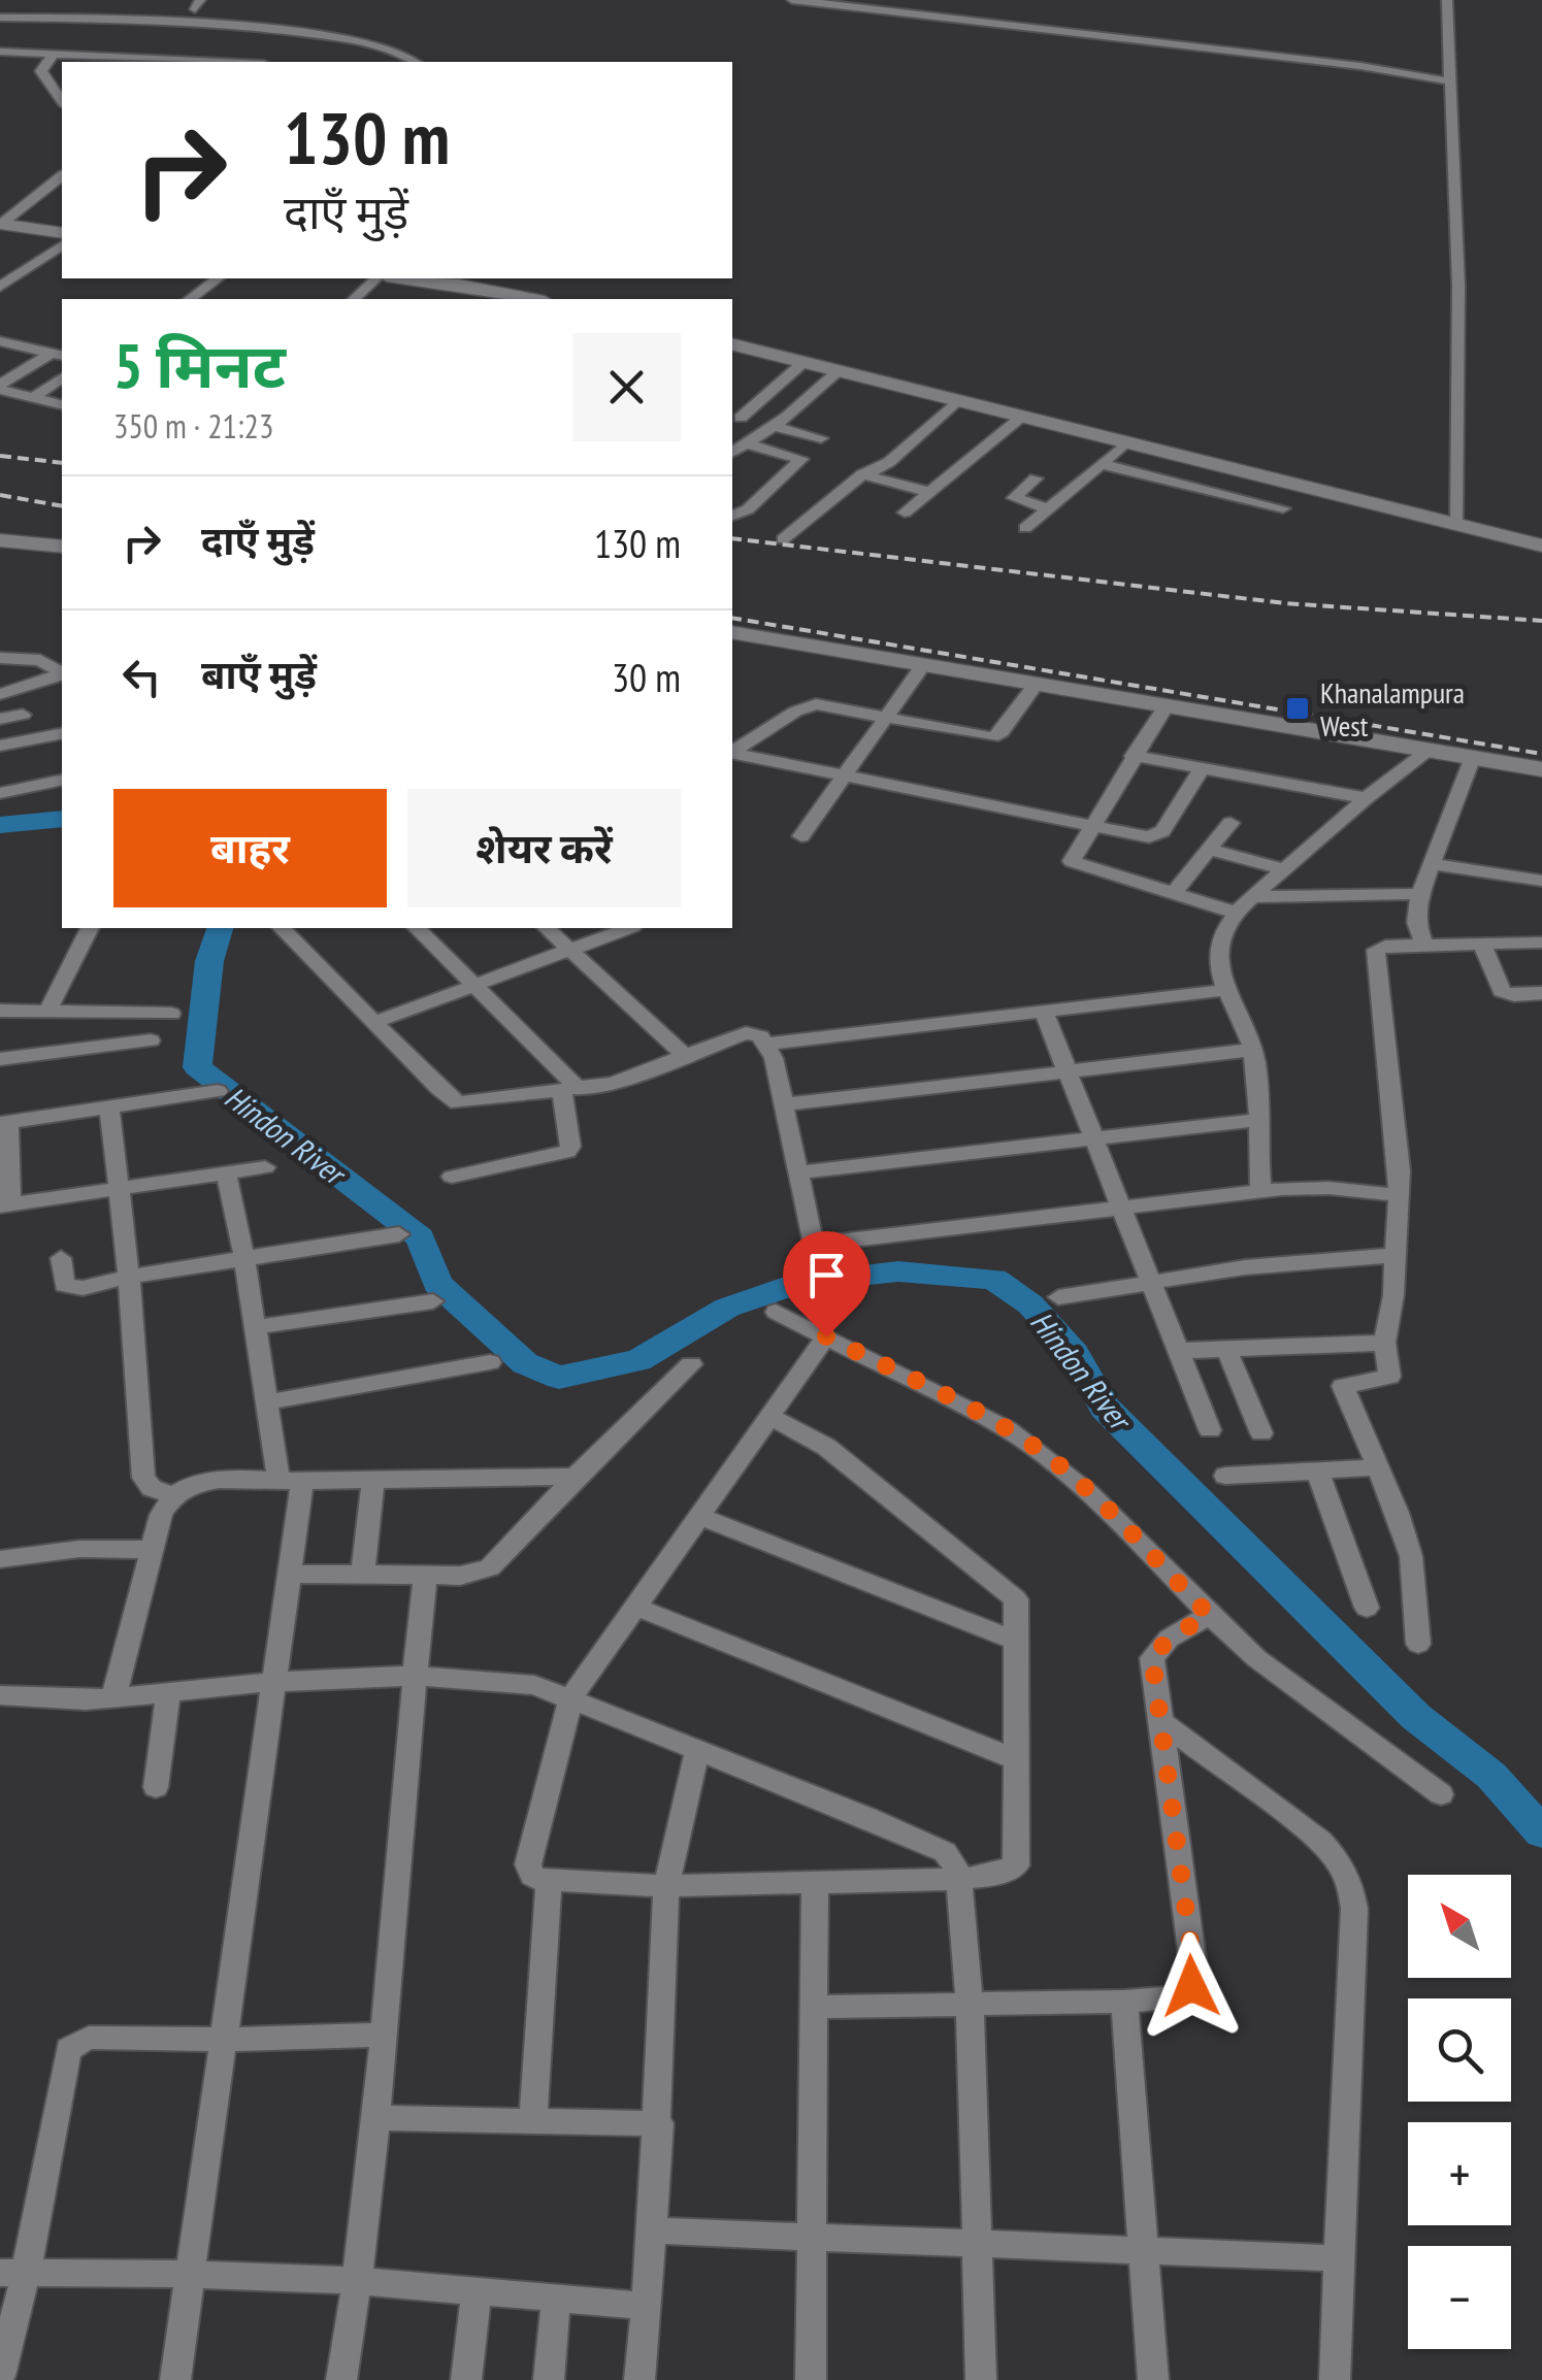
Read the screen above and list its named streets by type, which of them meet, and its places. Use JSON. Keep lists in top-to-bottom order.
{
  "water": ["Hindon River"],
  "places": {
    "transit": ["Khanalampura West"]
  },
  "north": "top left",
  "page": {
    "turn": ["130 m", "दाएँ मुड़ें"],
    "heading": ["5 मिनट", "350 m · 21:23"],
    "list": [
      {
        "name": "दाएँ मुड़ें",
        "value": "130 m"
      },
      {
        "name": "बाएँ मुड़ें",
        "value": "30 m"
      }
    ],
    "buttons": ["बाहर", "शेयर करें"],
    "map_buttons": ["+", "−"]
  }
}
